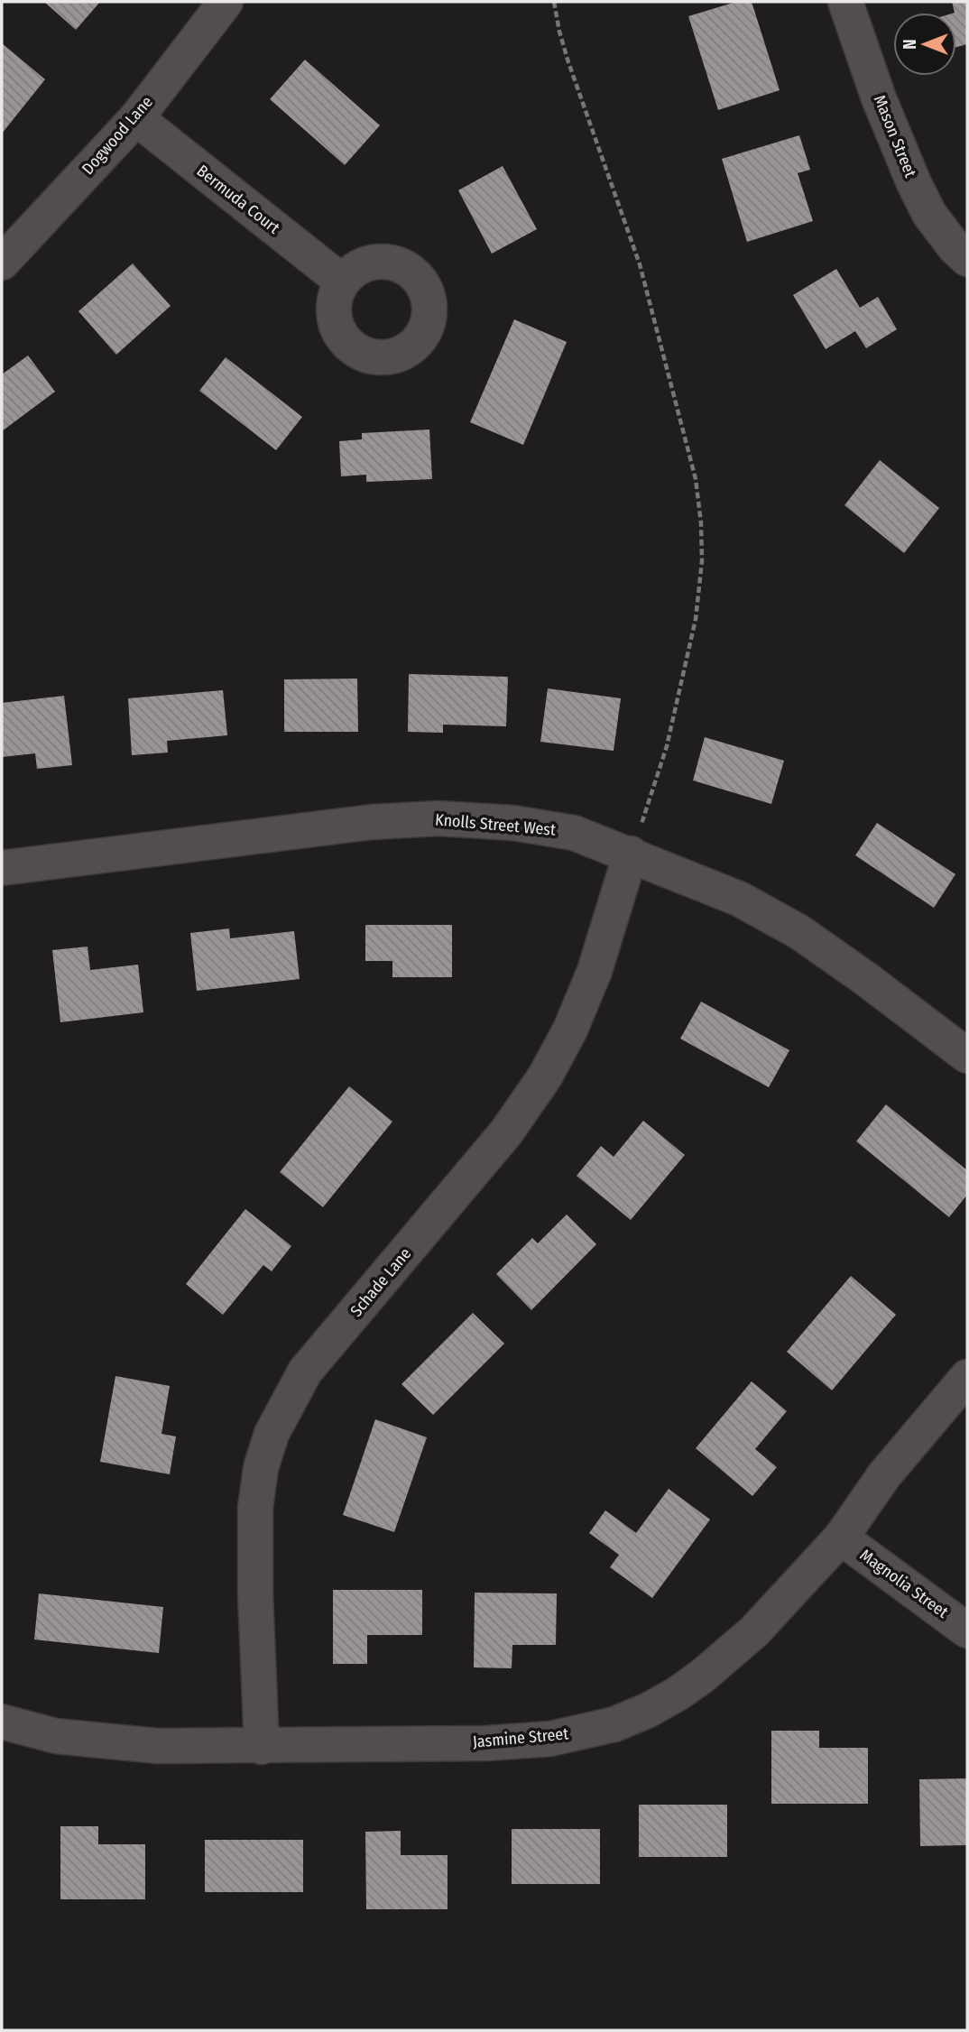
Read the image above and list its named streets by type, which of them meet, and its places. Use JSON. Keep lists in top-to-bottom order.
{
  "streets": {
    "street": [
      "Dogwood Lane",
      "Mason Street",
      "Bermuda Court",
      "Knolls Street West",
      "Schade Lane",
      "Magnolia Street",
      "Jasmine Street"
    ]
  },
  "crossings": [
    ["Dogwood Lane", "Bermuda Court"],
    ["Knolls Street West", "Schade Lane"],
    ["Schade Lane", "Jasmine Street"],
    ["Magnolia Street", "Jasmine Street"]
  ],
  "north": "left"
}
